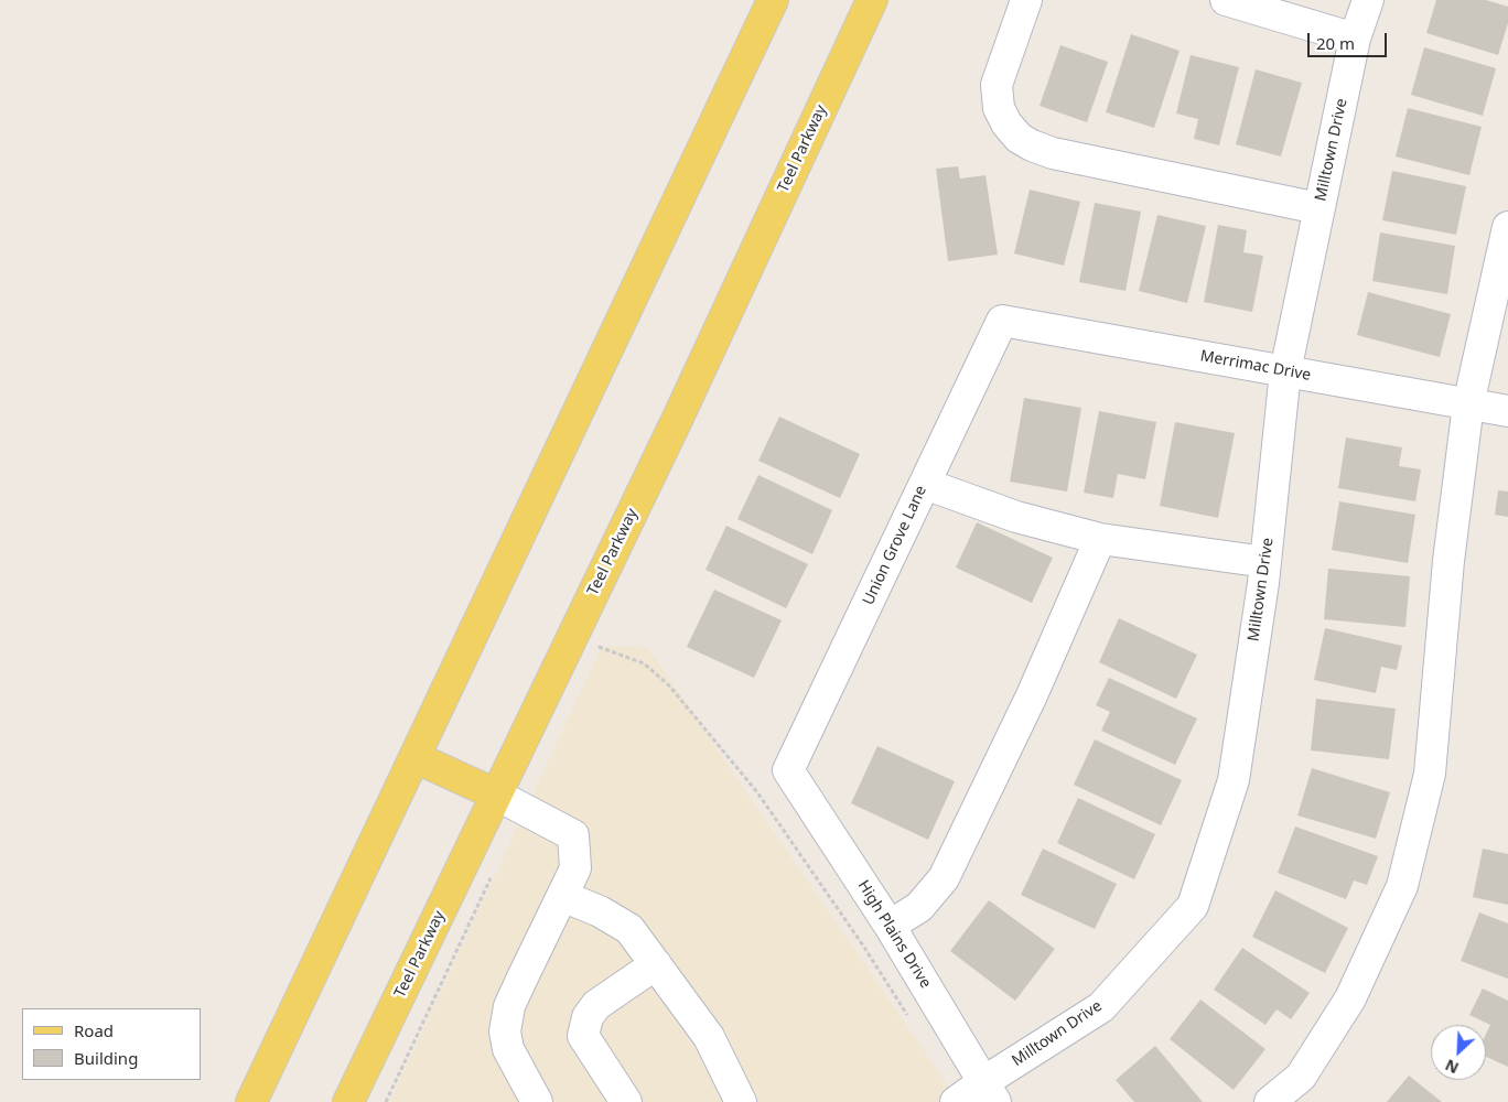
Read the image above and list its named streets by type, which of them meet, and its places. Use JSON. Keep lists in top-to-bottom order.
{
  "streets": {
    "main road": ["Teel Parkway"],
    "street": [
      "Milltown Drive",
      "Merrimac Drive",
      "Union Grove Lane",
      "High Plains Drive"
    ]
  },
  "crossings": [
    ["Milltown Drive", "Merrimac Drive"],
    ["Milltown Drive", "High Plains Drive"],
    ["Merrimac Drive", "Union Grove Lane"],
    ["Union Grove Lane", "High Plains Drive"]
  ],
  "legend": ["Road", "Building"],
  "scale_bar": "20 m",
  "north": "bottom left"
}
